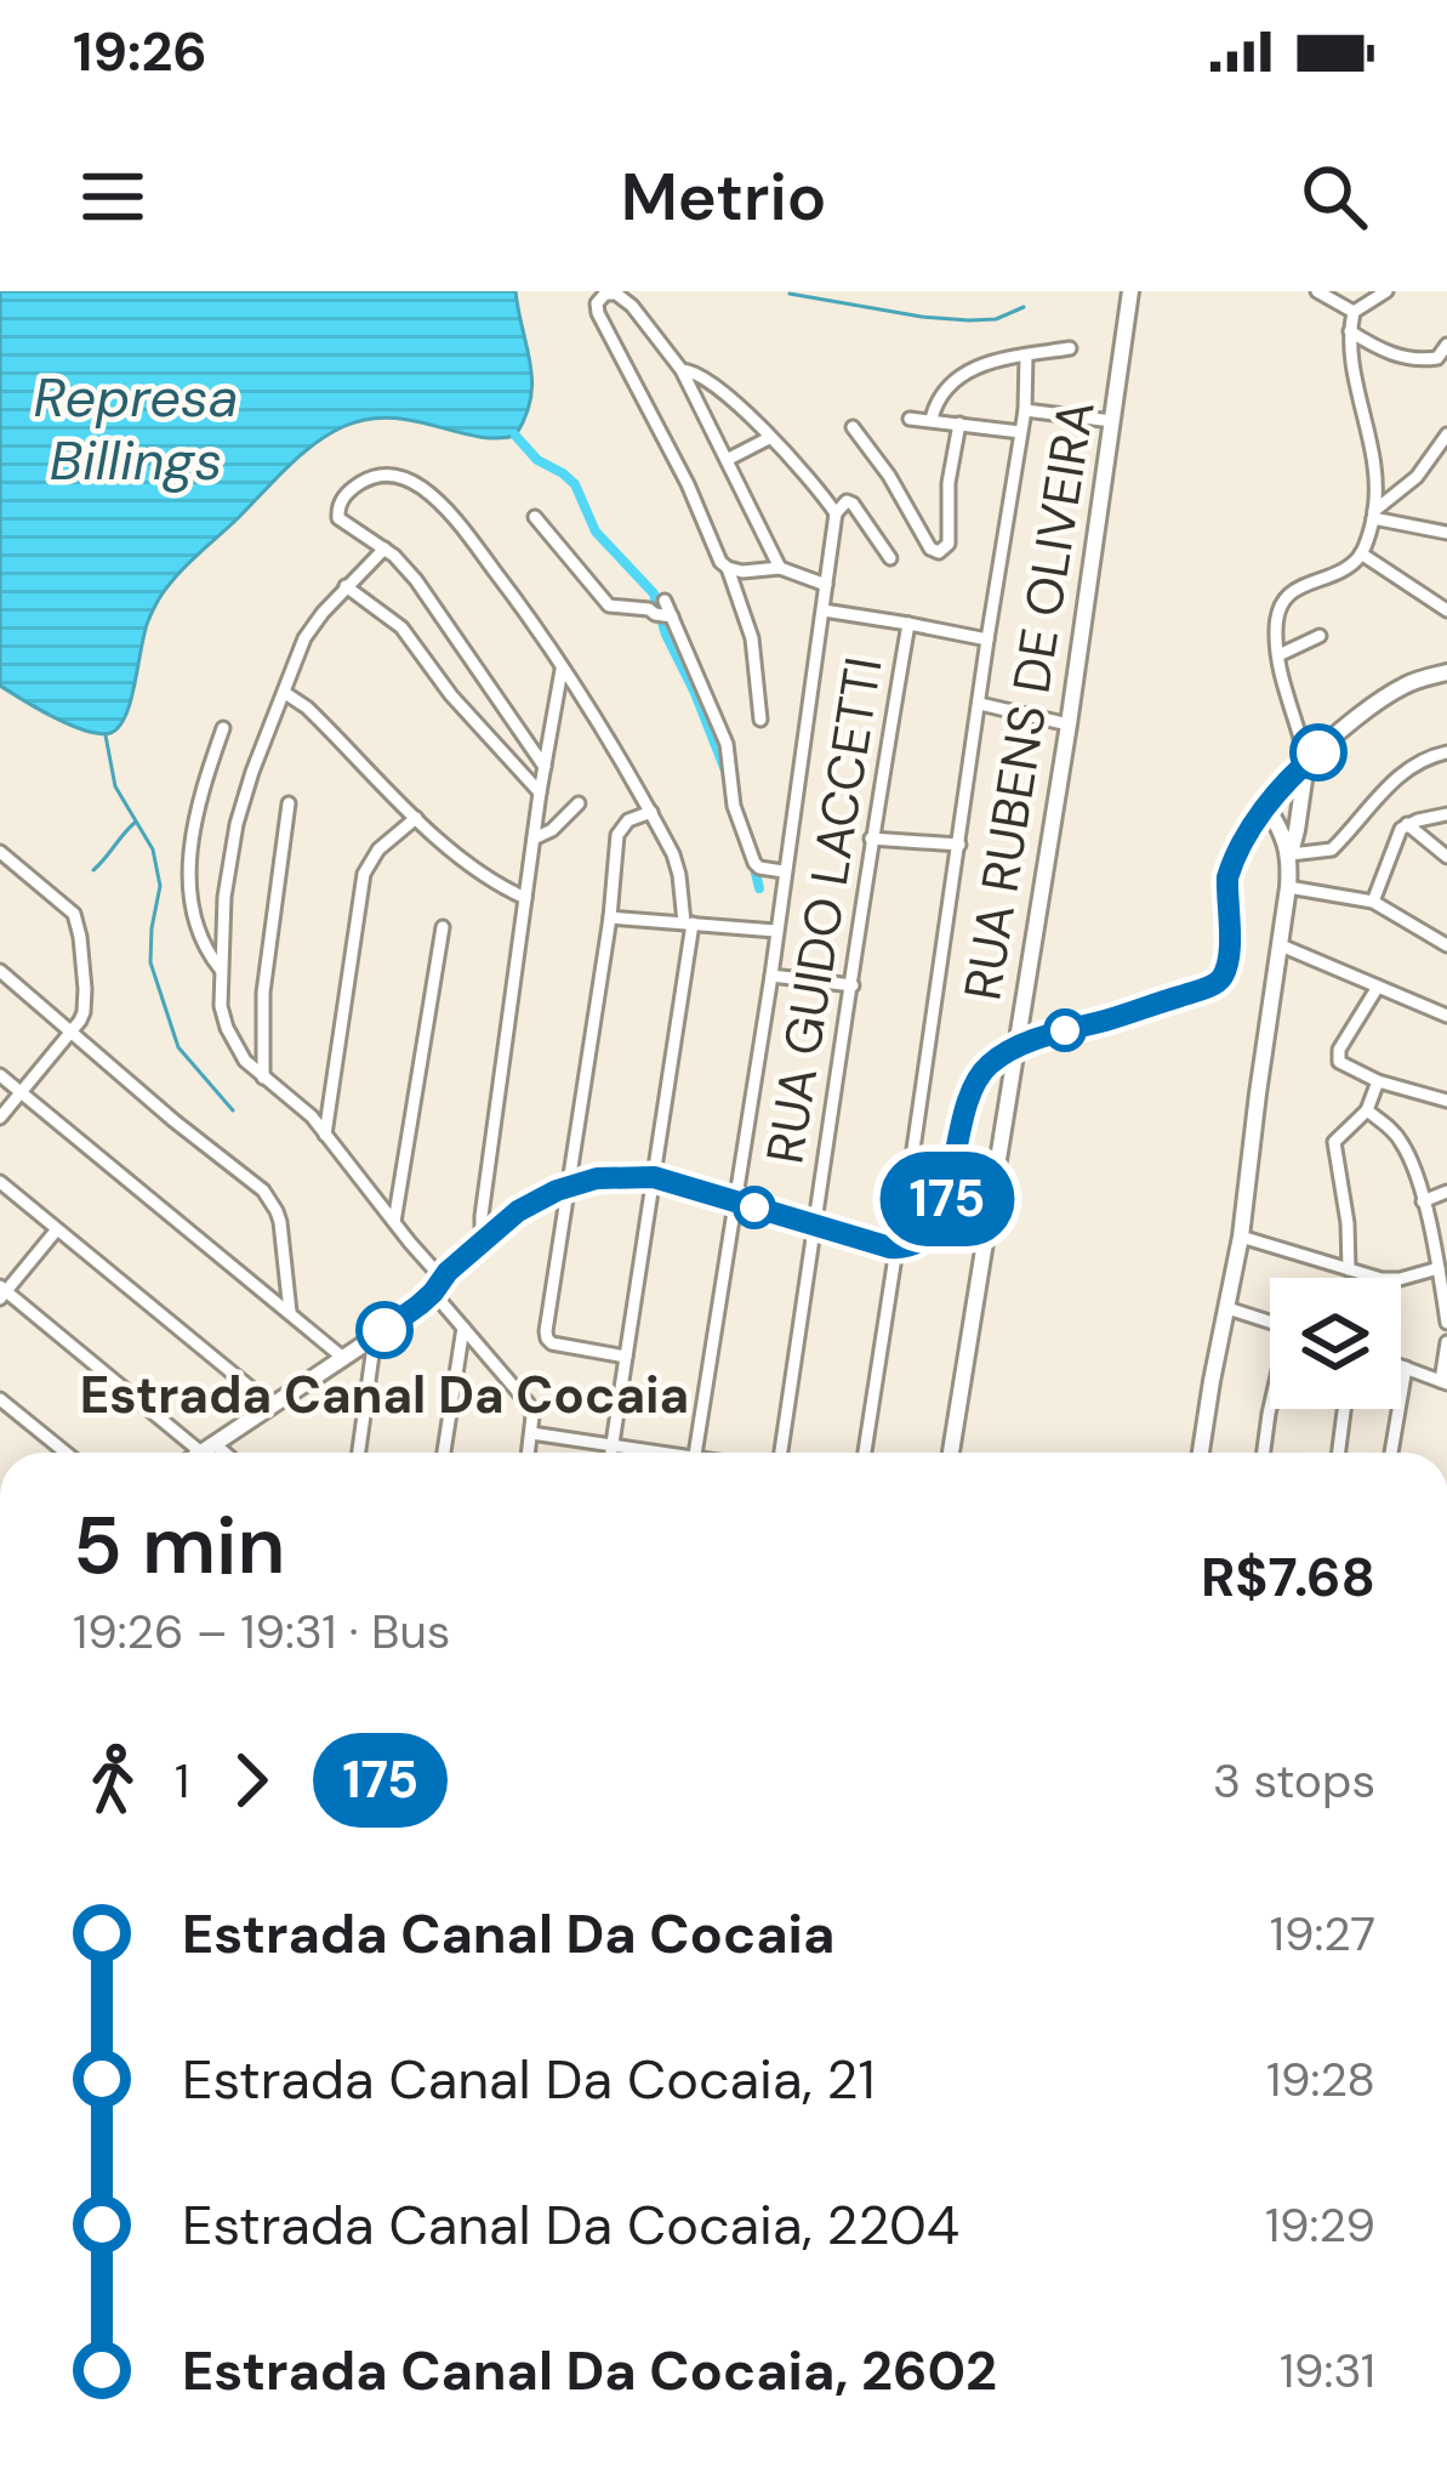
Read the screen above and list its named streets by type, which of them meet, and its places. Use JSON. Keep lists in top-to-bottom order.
{
  "streets": {
    "street": ["RUA RUBENS DE OLIVEIRA", "RUA GUIDO LACCETTI"]
  },
  "water": ["Represa Billings"],
  "places": ["Estrada Canal Da Cocaia"],
  "lines": ["bus line 175"],
  "page": {
    "status": "19:26",
    "header": "Metrio",
    "on_map": "175",
    "heading": ["5 min", "19:26 – 19:31 · Bus", "R$7.68"],
    "legs": ["1", "175", "3 stops"],
    "list": [
      {
        "name": "Estrada Canal Da Cocaia",
        "value": "19:27"
      },
      {
        "name": "Estrada Canal Da Cocaia, 21",
        "value": "19:28"
      },
      {
        "name": "Estrada Canal Da Cocaia, 2204",
        "value": "19:29"
      },
      {
        "name": "Estrada Canal Da Cocaia, 2602",
        "value": "19:31"
      }
    ]
  }
}
